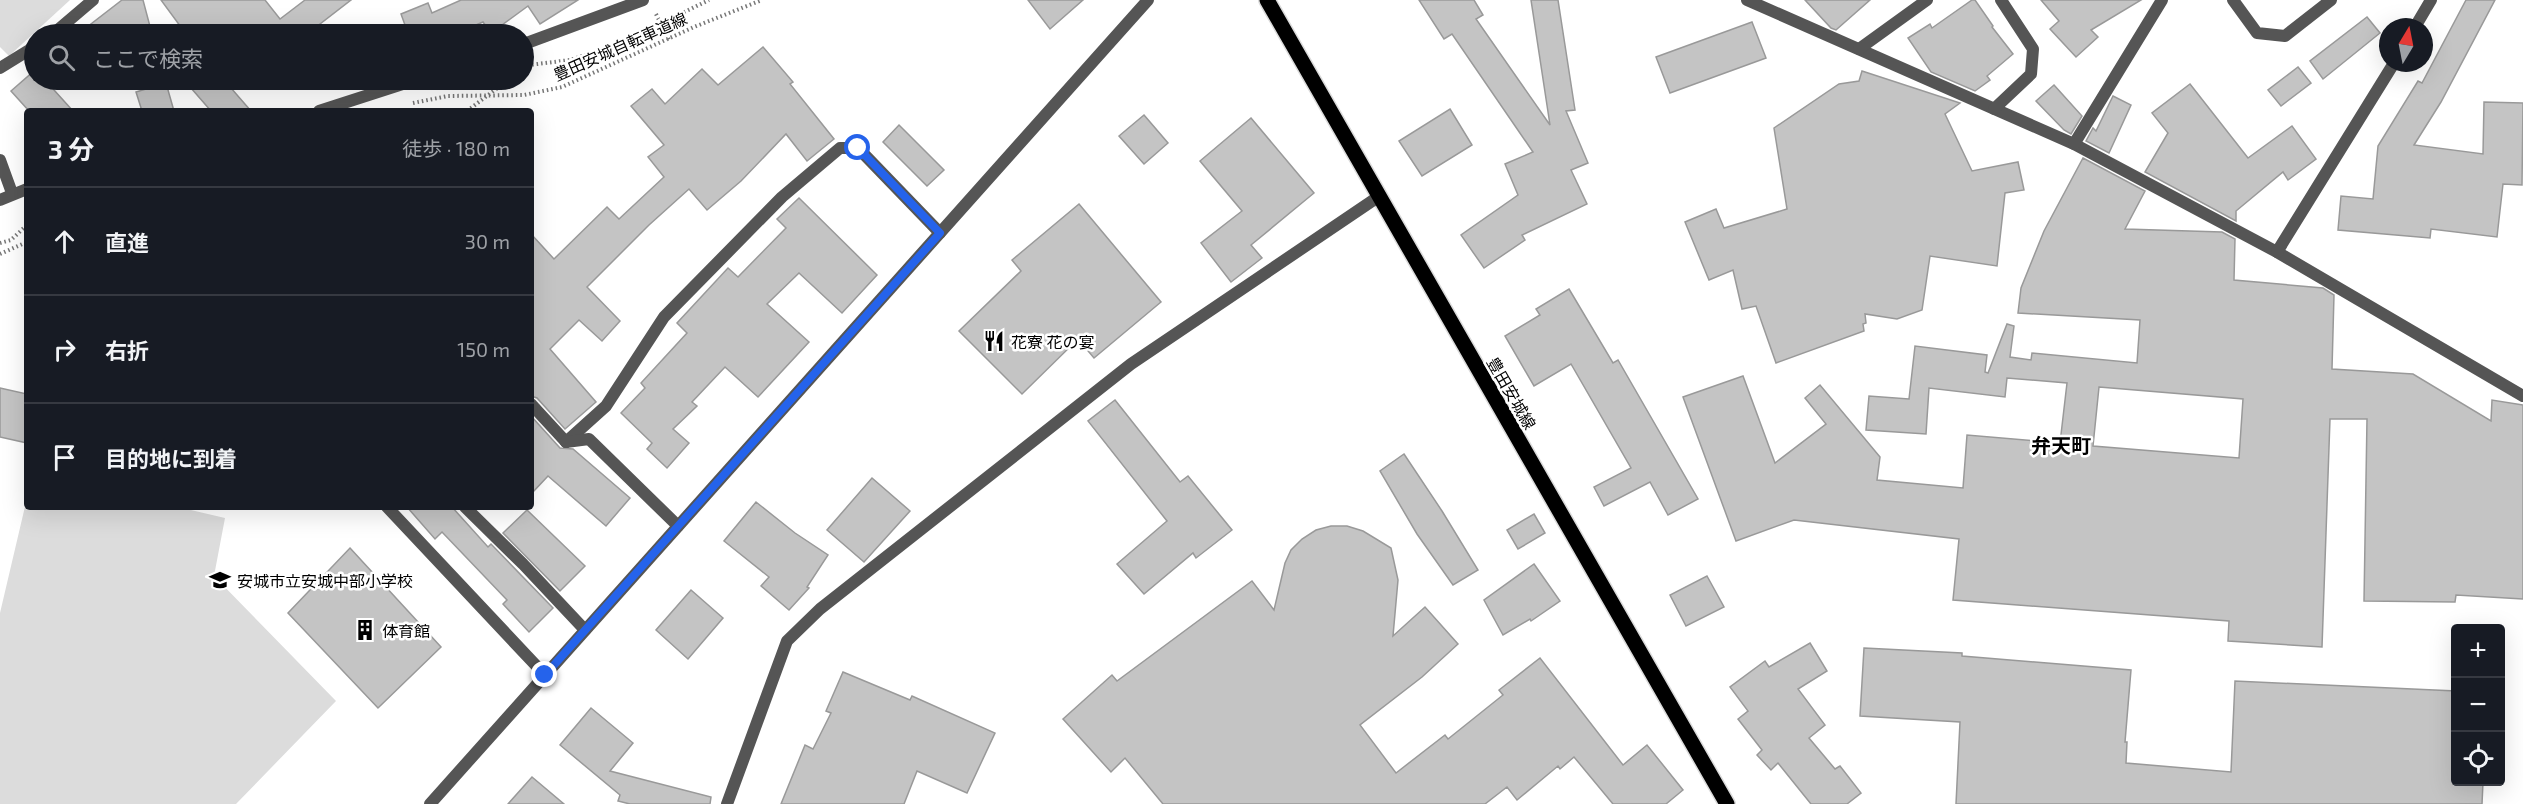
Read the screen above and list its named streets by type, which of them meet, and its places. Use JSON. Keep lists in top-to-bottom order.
{
  "streets": {
    "main road": ["豊田安城線"],
    "path": ["豊田安城自転車道線"]
  },
  "districts": ["弁天町"],
  "places": {
    "restaurant": ["花寮 花の宴"],
    "school or university": ["安城市立安城中部小学校"],
    "building": ["体育館"]
  },
  "north": "top",
  "page": {
    "search": "ここで検索",
    "heading": ["3 分", "徒歩 · 180 m"],
    "list": [
      ["直進", "30 m"],
      ["右折", "150 m"],
      "目的地に到着"
    ],
    "map_buttons": ["+", "−"]
  }
}
